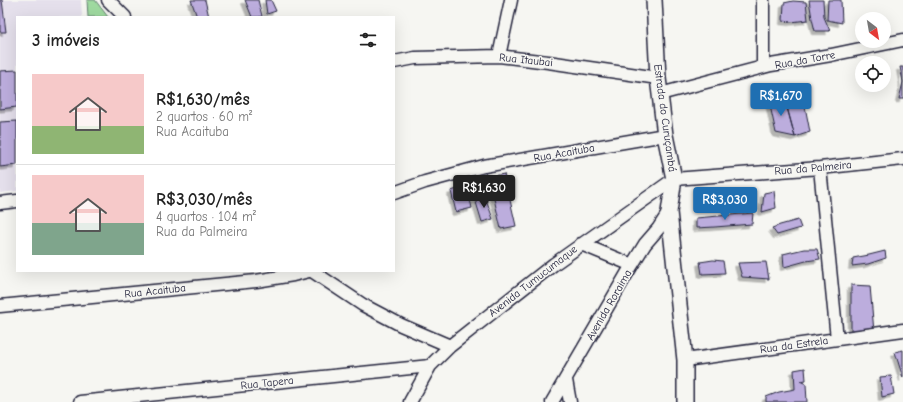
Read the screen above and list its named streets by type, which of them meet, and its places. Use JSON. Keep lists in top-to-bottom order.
{
  "streets": {
    "street": [
      "Rua Itaubai",
      "Rua da Torre",
      "Estrada do Curuçambá",
      "Rua Acaituba",
      "Rua da Palmeira",
      "Avenida Tumucumaque",
      "Avenida Roraima",
      "Rua da Estrela",
      "Rua Tapera"
    ]
  },
  "crossings": [
    ["Rua Itaubai", "Estrada do Curuçambá"],
    ["Rua da Torre", "Estrada do Curuçambá"],
    ["Estrada do Curuçambá", "Rua Acaituba"],
    ["Estrada do Curuçambá", "Rua da Palmeira"],
    ["Estrada do Curuçambá", "Avenida Tumucumaque"],
    ["Estrada do Curuçambá", "Avenida Roraima"],
    ["Estrada do Curuçambá", "Rua da Estrela"],
    ["Rua da Palmeira", "Avenida Tumucumaque"],
    ["Avenida Tumucumaque", "Rua Tapera"]
  ],
  "north": "bottom right",
  "page": {
    "heading": "3 imóveis",
    "list": [
      {
        "name": "R$1,630/mês",
        "note": "2 quartos · 60 m² · Rua Acaituba"
      },
      {
        "name": "R$3,030/mês",
        "note": "4 quartos · 104 m² · Rua da Palmeira"
      }
    ],
    "price": ["R$1,670", "R$1,630", "R$3,030"]
  }
}
